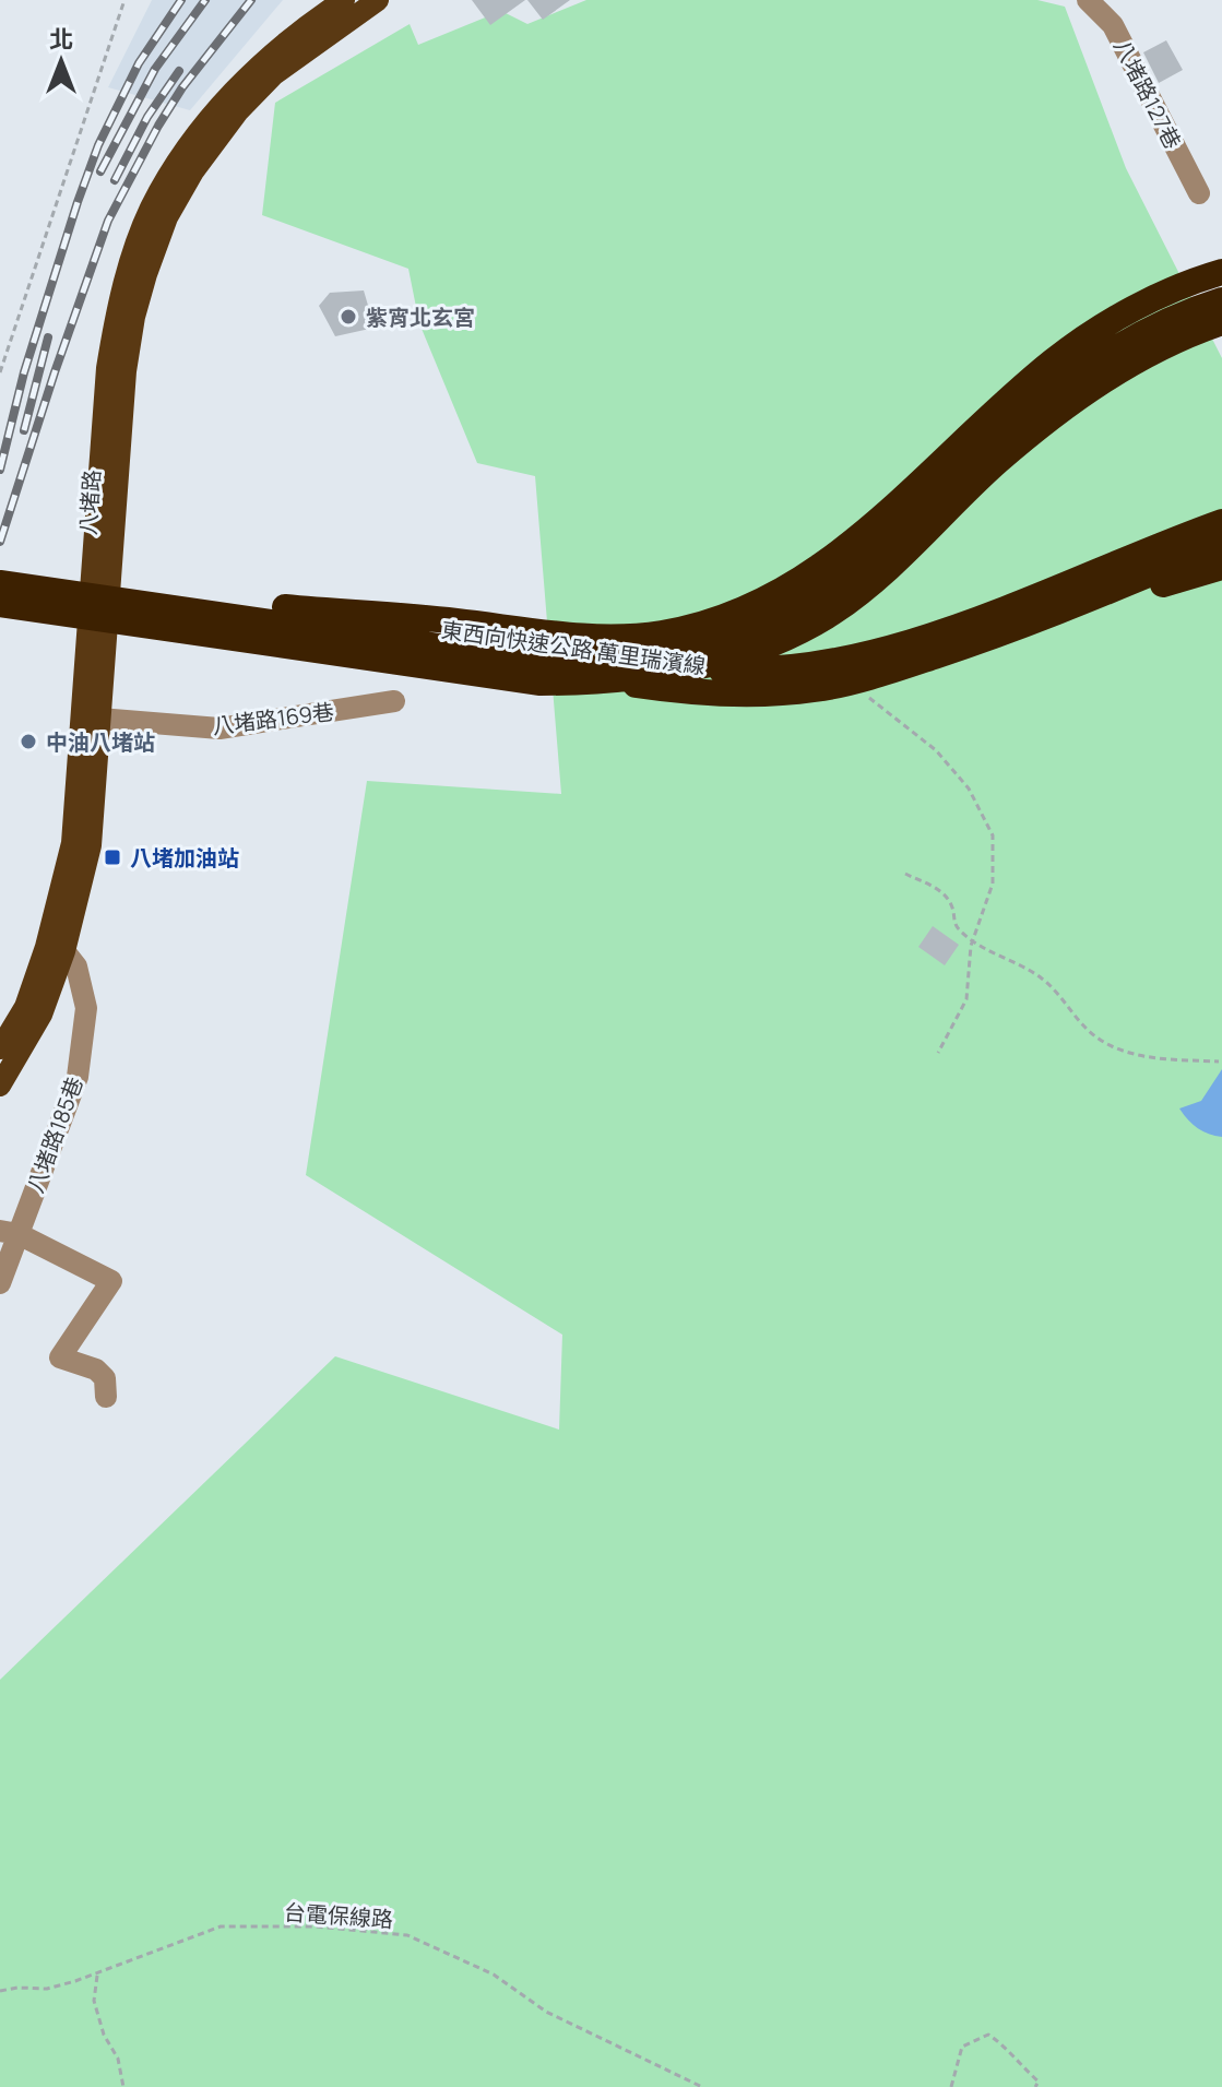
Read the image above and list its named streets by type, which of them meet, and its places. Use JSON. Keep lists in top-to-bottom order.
{
  "streets": {
    "highway": ["東西向快速公路 萬里瑞濱線"],
    "main road": ["八堵路"],
    "street": ["八堵路127巷", "八堵路169巷", "八堵路185巷"],
    "path": ["台電保線路"]
  },
  "crossings": [
    ["八堵路", "八堵路169巷"],
    ["八堵路", "八堵路185巷"]
  ],
  "places": {
    "other": ["紫宵北玄宮", "中油八堵站"],
    "transit": ["八堵加油站"]
  },
  "north": "top"
}
